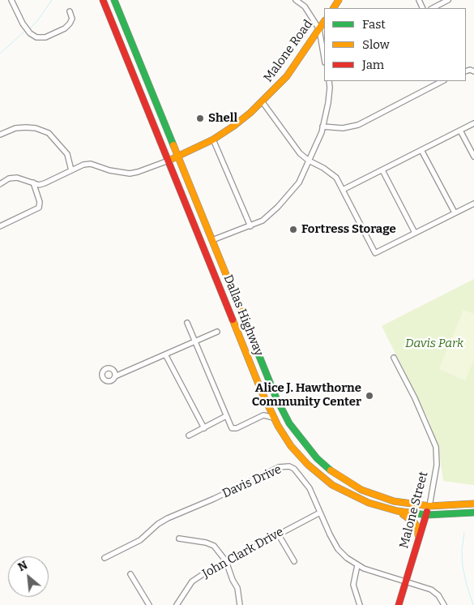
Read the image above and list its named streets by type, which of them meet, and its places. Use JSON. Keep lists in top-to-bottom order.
{
  "streets": {
    "main road": ["Malone Road", "Dallas Highway", "Malone Street"],
    "street": ["Davis Drive", "John Clark Drive"]
  },
  "crossings": [
    ["Malone Road", "Dallas Highway"],
    ["Dallas Highway", "Malone Street"],
    ["Davis Drive", "Malone Street"],
    ["Davis Drive", "John Clark Drive"]
  ],
  "parks": ["Davis Park"],
  "places": ["Shell", "Fortress Storage", "Alice J. Hawthorne Community Center"],
  "legend": ["Fast", "Slow", "Jam"],
  "north": "top left"
}
